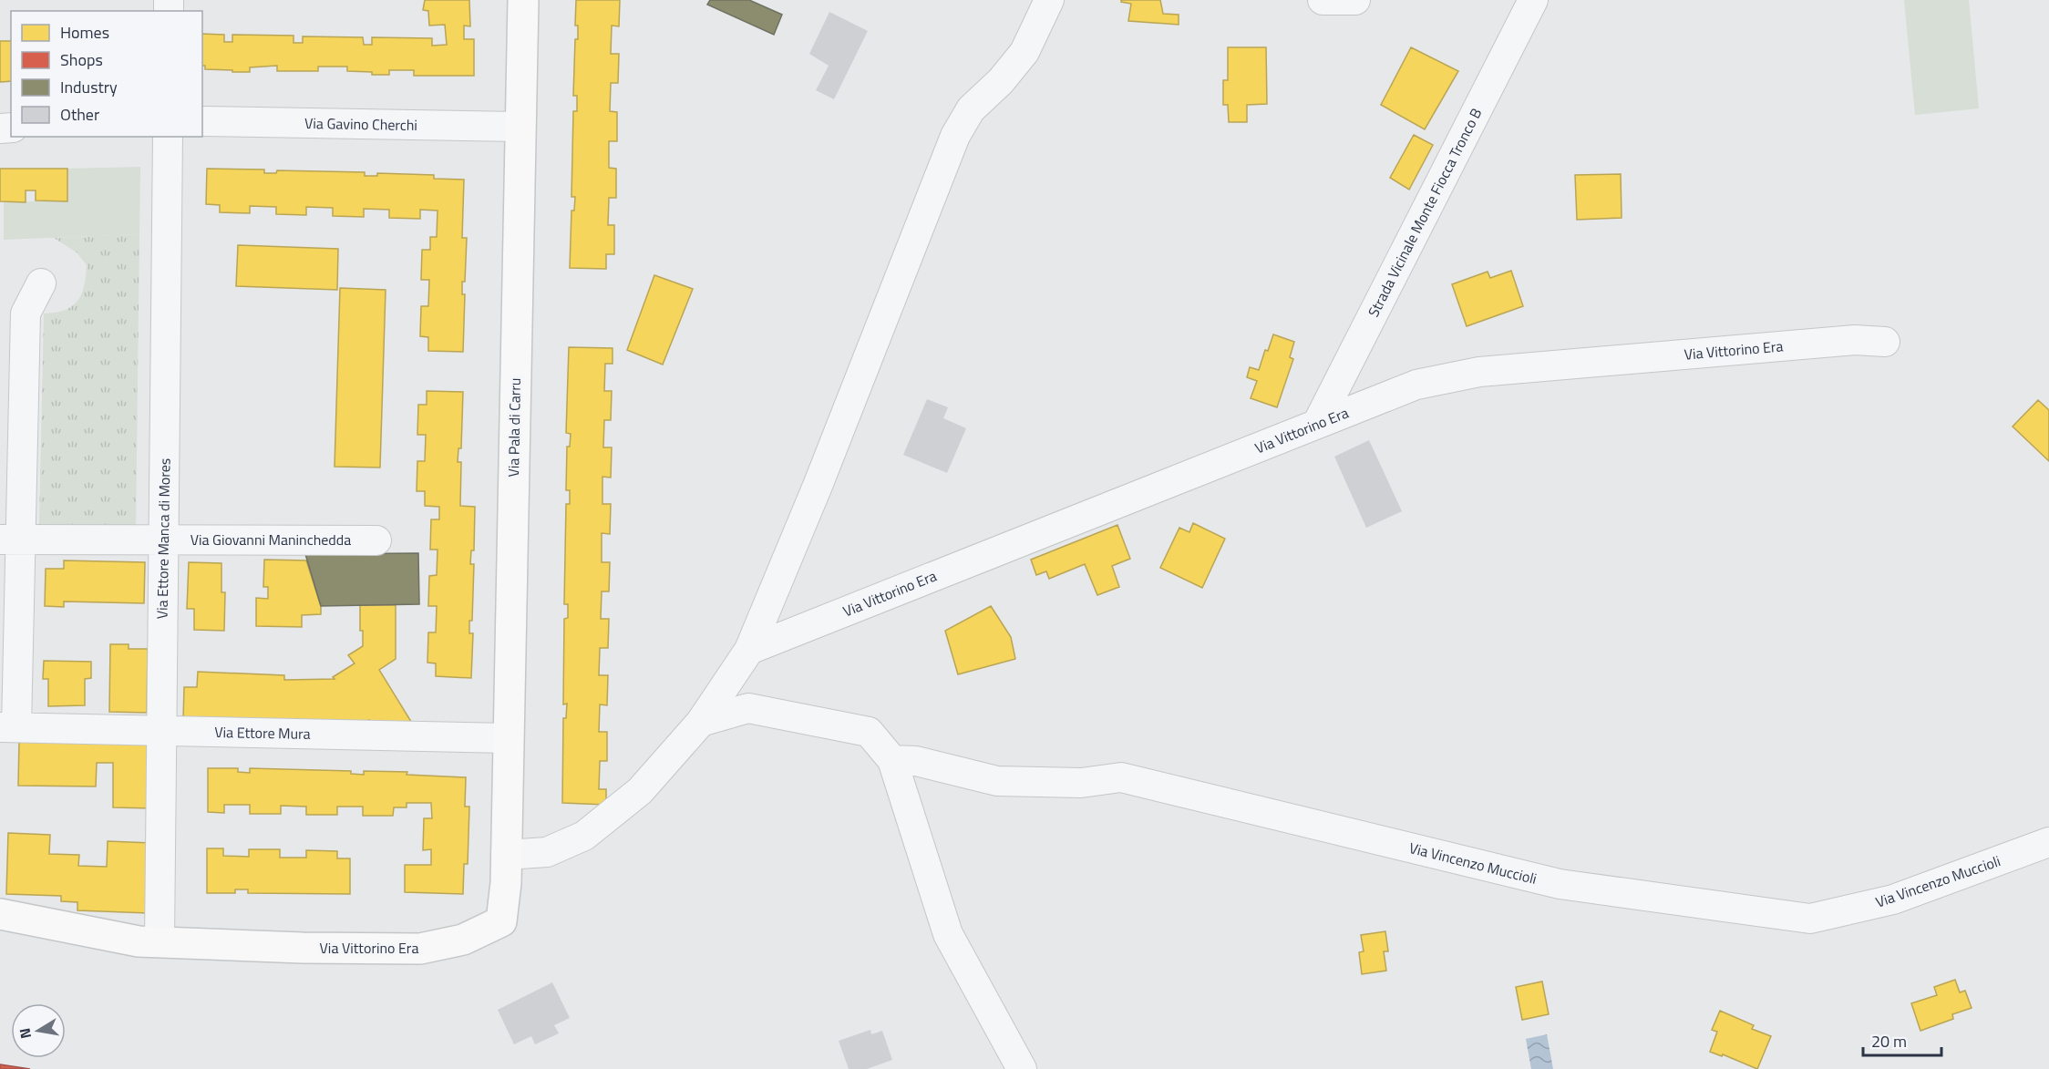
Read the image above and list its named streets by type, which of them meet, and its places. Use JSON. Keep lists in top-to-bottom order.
{
  "streets": {
    "street": [
      "Via Gavino Cherchi",
      "Strada Vicinale Monte Fiocca Tronco B",
      "Via Vittorino Era",
      "Via Pala di Carru",
      "Via Ettore Manca di Mores",
      "Via Giovanni Maninchedda",
      "Via Ettore Mura",
      "Via Vincenzo Muccioli"
    ]
  },
  "crossings": [
    ["Via Gavino Cherchi", "Via Pala di Carru"],
    ["Strada Vicinale Monte Fiocca Tronco B", "Via Vittorino Era"],
    ["Via Vittorino Era", "Via Pala di Carru"],
    ["Via Vittorino Era", "Via Ettore Manca di Mores"],
    ["Via Pala di Carru", "Via Ettore Mura"],
    ["Via Ettore Manca di Mores", "Via Giovanni Maninchedda"],
    ["Via Ettore Manca di Mores", "Via Ettore Mura"],
    ["Via Giovanni Maninchedda", "Via Ettore Mura"]
  ],
  "legend": [
    "Homes",
    "Shops",
    "Industry",
    "Other"
  ],
  "scale_bar": "20 m",
  "north": "left"
}
